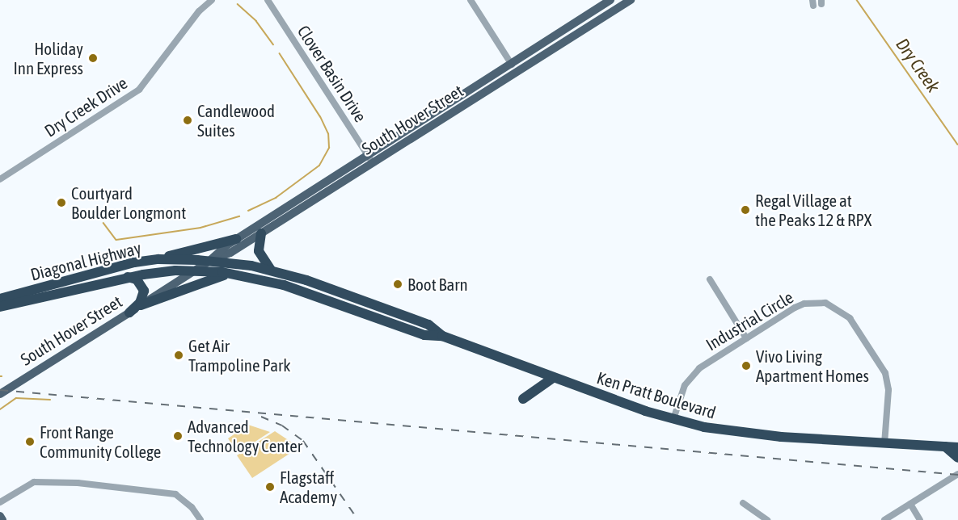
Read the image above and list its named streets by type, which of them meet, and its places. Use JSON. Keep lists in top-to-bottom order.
{
  "streets": {
    "highway": ["Diagonal Highway", "Ken Pratt Boulevard"],
    "main road": ["South Hover Street"],
    "street": ["Clover Basin Drive", "Dry Creek Drive", "Industrial Circle"]
  },
  "crossings": [
    ["Clover Basin Drive", "South Hover Street"],
    ["South Hover Street", "Diagonal Highway"],
    ["South Hover Street", "Ken Pratt Boulevard"],
    ["Diagonal Highway", "Ken Pratt Boulevard"],
    ["Industrial Circle", "Ken Pratt Boulevard"]
  ],
  "water": ["Dry Creek"],
  "places": [
    "Holiday Inn Express",
    "Candlewood Suites",
    "Courtyard Boulder Longmont",
    "Regal Village at the Peaks 12 & RPX",
    "Boot Barn",
    "Get Air Trampoline Park",
    "Vivo Living Apartment Homes",
    "Advanced Technology Center",
    "Front Range Community College",
    "Flagstaff Academy"
  ]
}
